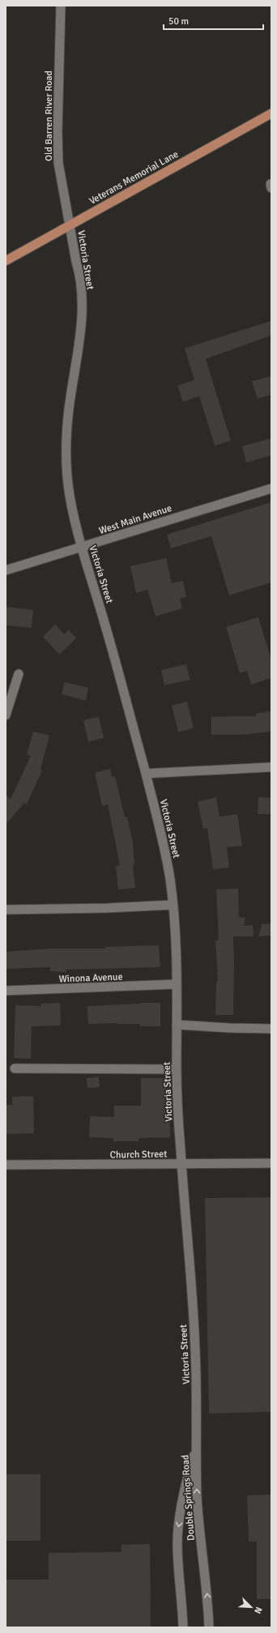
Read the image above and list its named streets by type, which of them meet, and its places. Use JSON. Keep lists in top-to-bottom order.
{
  "streets": {
    "main road": ["Veterans Memorial Lane"],
    "street": [
      "Old Barren River Road",
      "Victoria Street",
      "West Main Avenue",
      "Winona Avenue",
      "Church Street",
      "Double Springs Road"
    ]
  },
  "crossings": [
    ["Old Barren River Road", "Veterans Memorial Lane"],
    ["Old Barren River Road", "Victoria Street"],
    ["Veterans Memorial Lane", "Victoria Street"],
    ["Victoria Street", "West Main Avenue"],
    ["Victoria Street", "Winona Avenue"],
    ["Victoria Street", "Church Street"],
    ["Victoria Street", "Double Springs Road"]
  ],
  "scale_bar": "50 m",
  "north": "bottom right"
}
